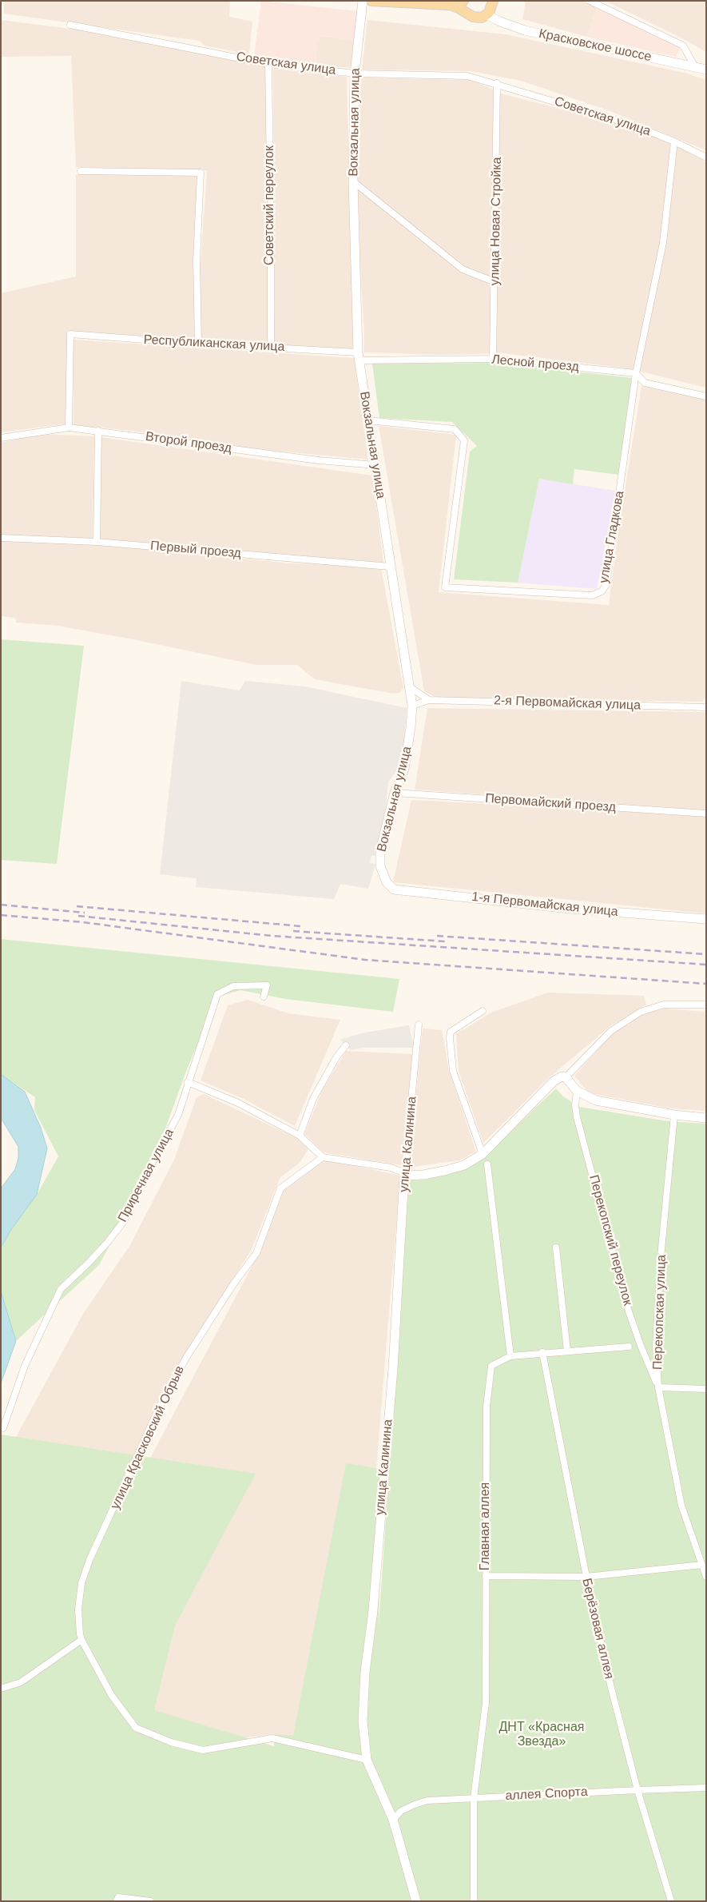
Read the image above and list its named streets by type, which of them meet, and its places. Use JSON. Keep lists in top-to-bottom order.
{
  "streets": {
    "main road": [
      "Красковское шоссе",
      "Вокзальная улица",
      "1-я Первомайская улица",
      "улица Калинина"
    ],
    "street": [
      "Советская улица",
      "Советский переулок",
      "улица Новая Стройка",
      "Республиканская улица",
      "Лесной проезд",
      "Второй проезд",
      "улица Гладкова",
      "Первый проезд",
      "2-я Первомайская улица",
      "Первомайский проезд",
      "Приречная улица",
      "Перекопский переулок",
      "Перекопская улица",
      "улица Красковский Обрыв",
      "Главная аллея",
      "Берёзовая аллея",
      "аллея Спорта"
    ]
  },
  "crossings": [
    ["Советская улица", "Вокзальная улица"],
    ["Советская улица", "Советский переулок"],
    ["Советская улица", "улица Новая Стройка"],
    ["Советская улица", "улица Гладкова"],
    ["Вокзальная улица", "Республиканская улица"],
    ["Вокзальная улица", "Лесной проезд"],
    ["Вокзальная улица", "Второй проезд"],
    ["Вокзальная улица", "улица Гладкова"],
    ["Вокзальная улица", "Первый проезд"],
    ["Вокзальная улица", "2-я Первомайская улица"],
    ["Вокзальная улица", "Первомайский проезд"],
    ["Вокзальная улица", "1-я Первомайская улица"],
    ["Советский переулок", "Республиканская улица"],
    ["улица Новая Стройка", "Лесной проезд"],
    ["Республиканская улица", "Лесной проезд"],
    ["Республиканская улица", "Второй проезд"],
    ["Лесной проезд", "улица Гладкова"],
    ["улица Калинина", "улица Красковский Обрыв"],
    ["улица Калинина", "аллея Спорта"],
    ["Перекопский переулок", "Перекопская улица"],
    ["Главная аллея", "аллея Спорта"],
    ["Берёзовая аллея", "аллея Спорта"]
  ],
  "parks": ["ДНТ «Красная Звезда»"]
}
